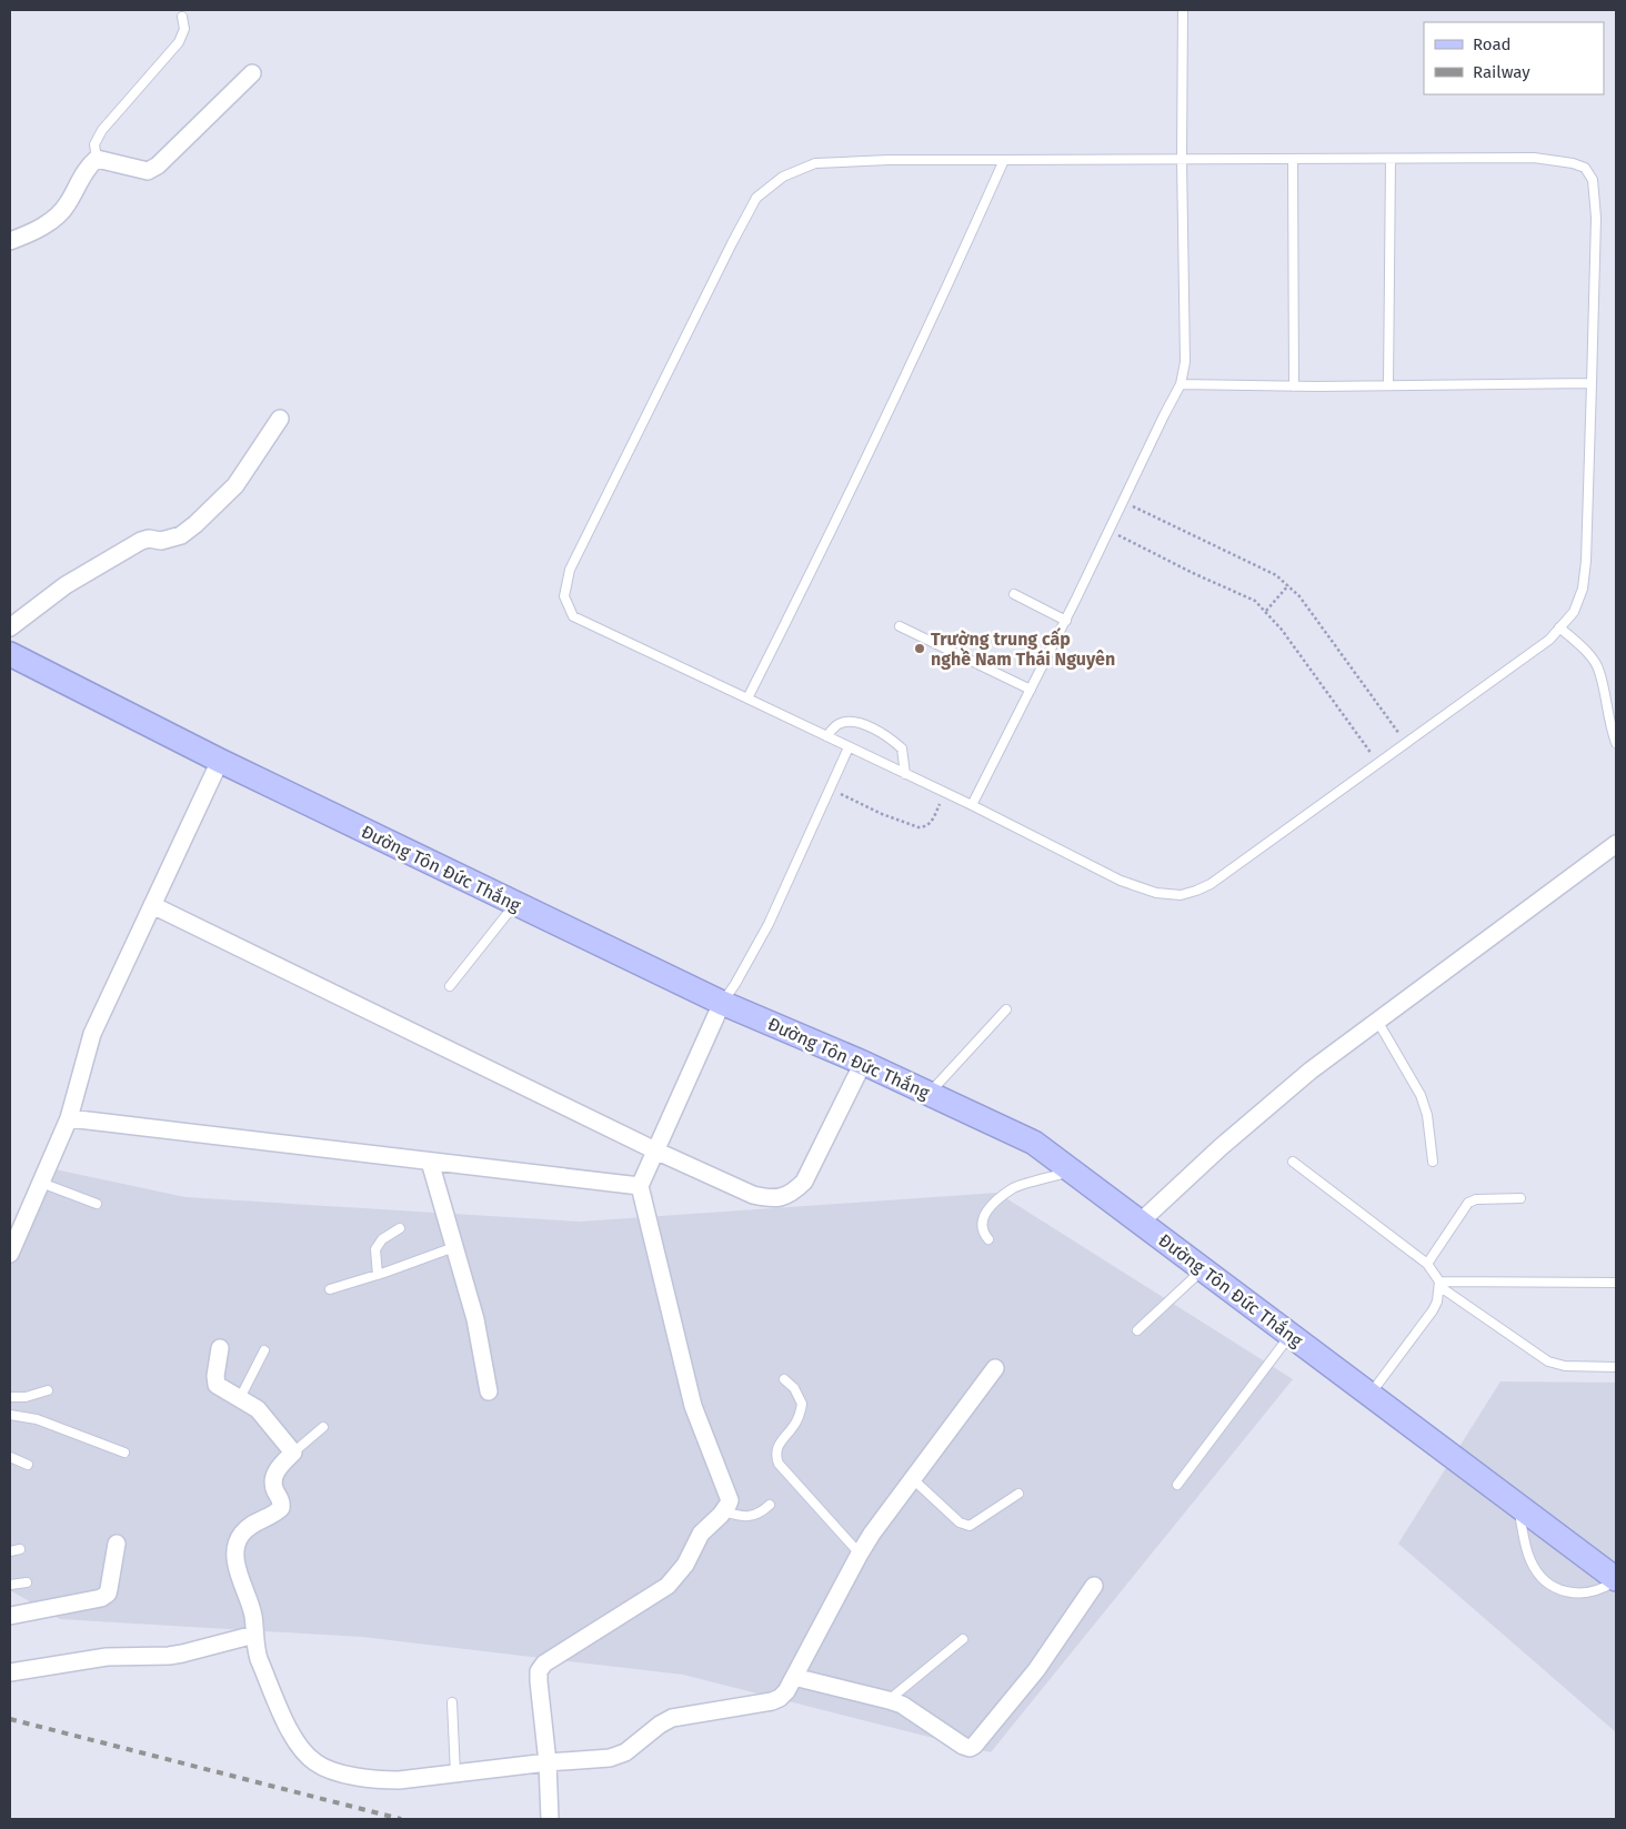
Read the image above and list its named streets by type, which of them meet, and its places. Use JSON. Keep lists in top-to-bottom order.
{
  "streets": {
    "main road": ["Đường Tôn Đức Thắng"]
  },
  "places": ["Trường trung cấp nghề Nam Thái Nguyên"],
  "legend": ["Road", "Railway"]
}
